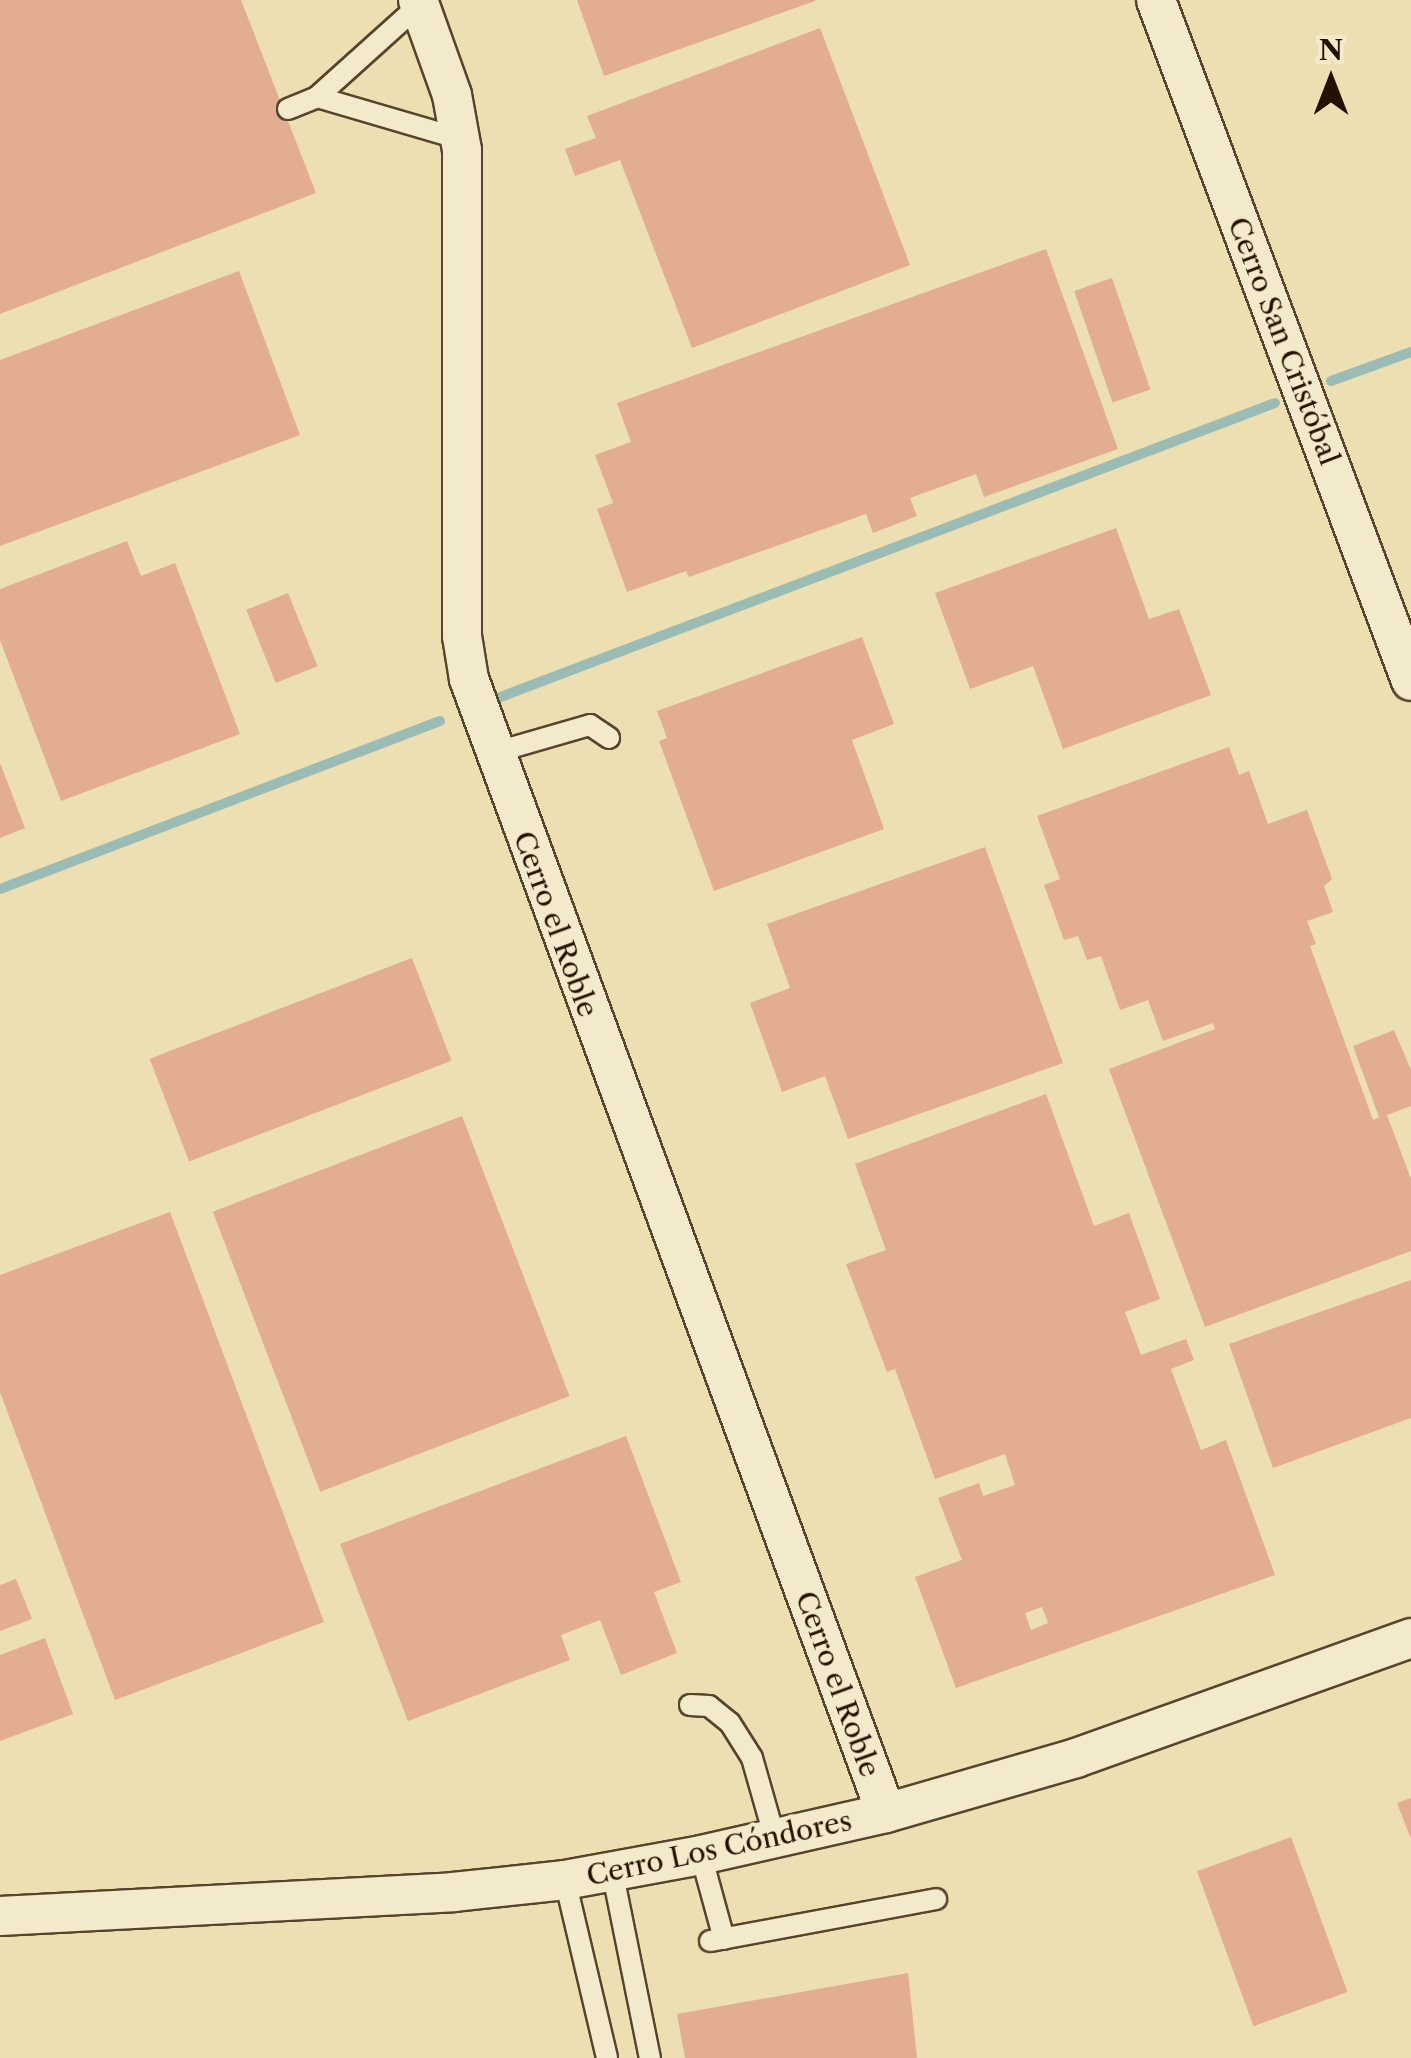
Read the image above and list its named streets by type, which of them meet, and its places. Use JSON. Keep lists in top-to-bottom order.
{
  "streets": {
    "street": ["Cerro San Cristóbal", "Cerro el Roble", "Cerro Los Cóndores"]
  },
  "crossings": [
    ["Cerro el Roble", "Cerro Los Cóndores"]
  ],
  "north": "top"
}
